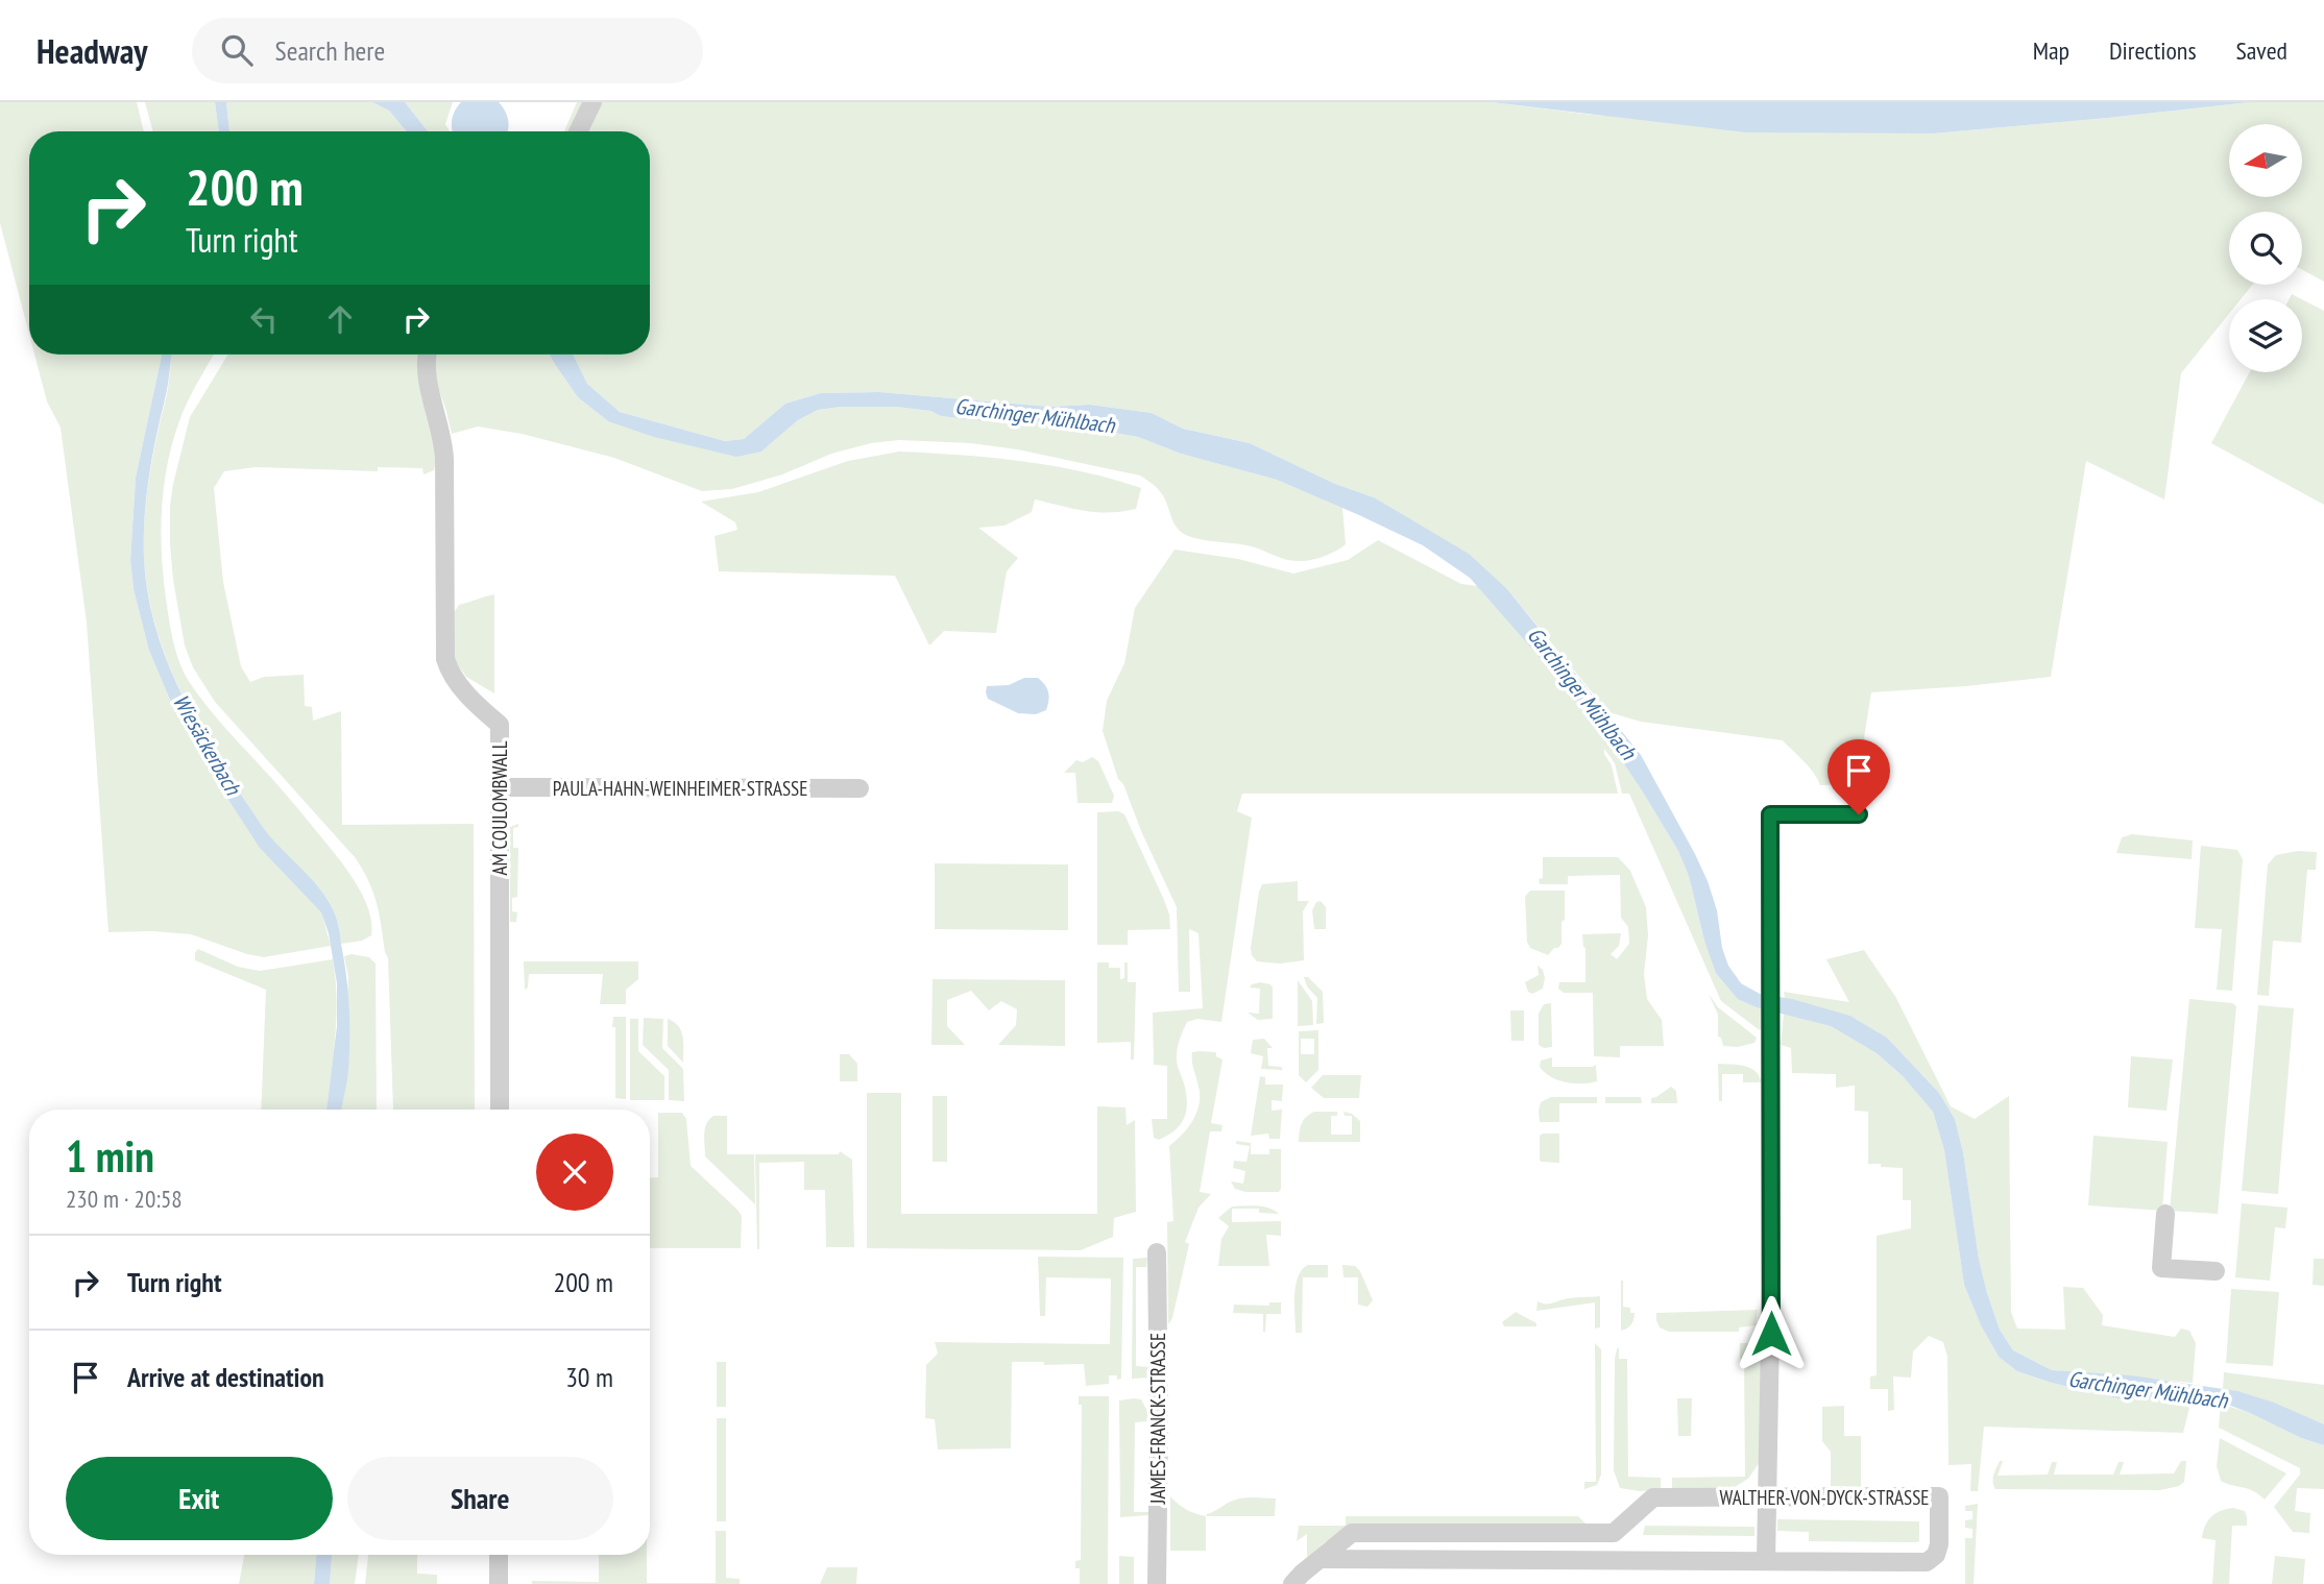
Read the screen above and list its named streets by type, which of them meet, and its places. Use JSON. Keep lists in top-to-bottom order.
{
  "streets": {
    "street": [
      "PAULA-HAHN-WEINHEIMER-STRASSE",
      "AM COULOMBWALL",
      "JAMES-FRANCK-STRASSE",
      "WALTHER-VON-DYCK-STRASSE"
    ]
  },
  "crossings": [
    ["PAULA-HAHN-WEINHEIMER-STRASSE", "AM COULOMBWALL"]
  ],
  "water": ["Garchinger Mühlbach", "Wiesäckerbach"],
  "north": "left",
  "page": {
    "header": "Headway",
    "search": "Search here",
    "nav": ["Map", "Directions", "Saved"],
    "turn": ["200 m", "Turn right"],
    "heading": ["1 min", "230 m · 20:58"],
    "list": [
      {
        "name": "Turn right",
        "value": "200 m"
      },
      {
        "name": "Arrive at destination",
        "value": "30 m"
      }
    ],
    "buttons": ["Exit", "Share"]
  }
}
